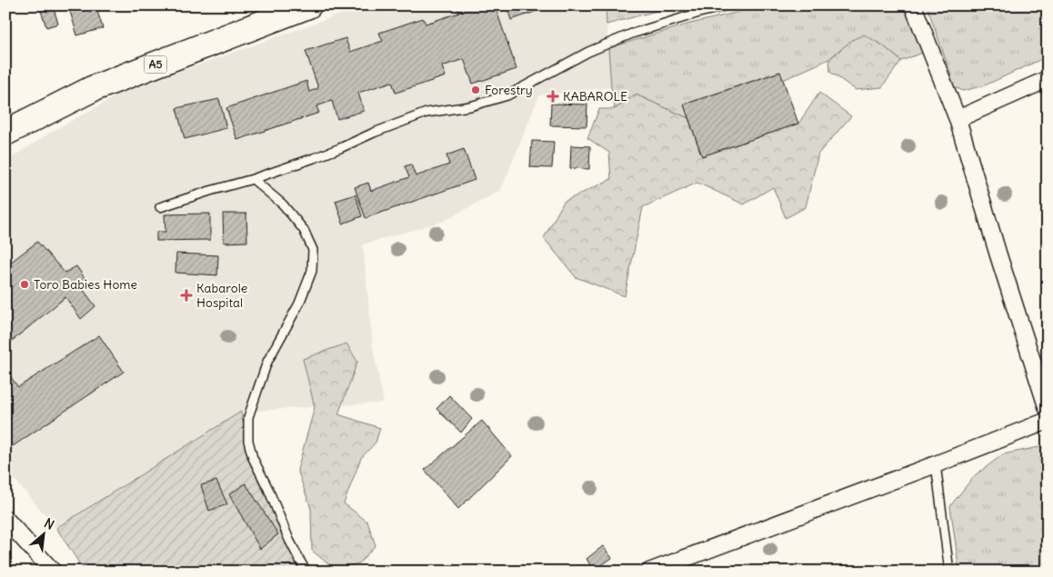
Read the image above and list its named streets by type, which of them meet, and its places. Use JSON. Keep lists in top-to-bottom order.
{
  "streets": {
    "highway": ["A5"]
  },
  "places": {
    "other": ["Forestry", "Toro Babies Home"],
    "health": ["KABAROLE", "Kabarole Hospital"]
  },
  "north": "top right"
}
